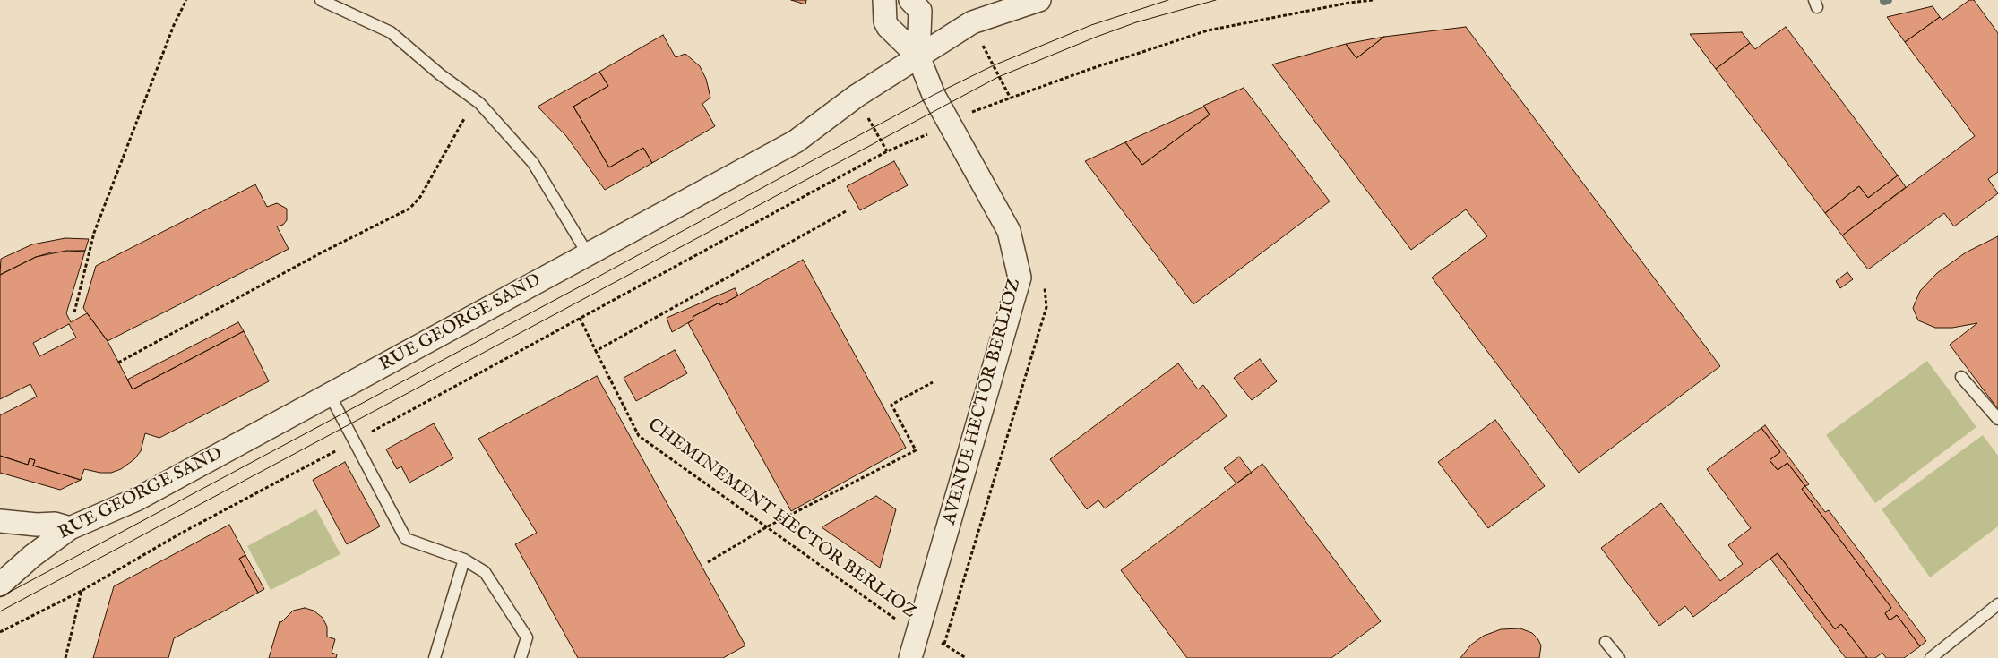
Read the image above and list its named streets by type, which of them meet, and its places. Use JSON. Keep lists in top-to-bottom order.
{
  "streets": {
    "street": ["RUE GEORGE SAND", "AVENUE HECTOR BERLIOZ"],
    "path": ["CHEMINEMENT HECTOR BERLIOZ"]
  },
  "crossings": [
    ["RUE GEORGE SAND", "AVENUE HECTOR BERLIOZ"],
    ["AVENUE HECTOR BERLIOZ", "CHEMINEMENT HECTOR BERLIOZ"]
  ]
}
